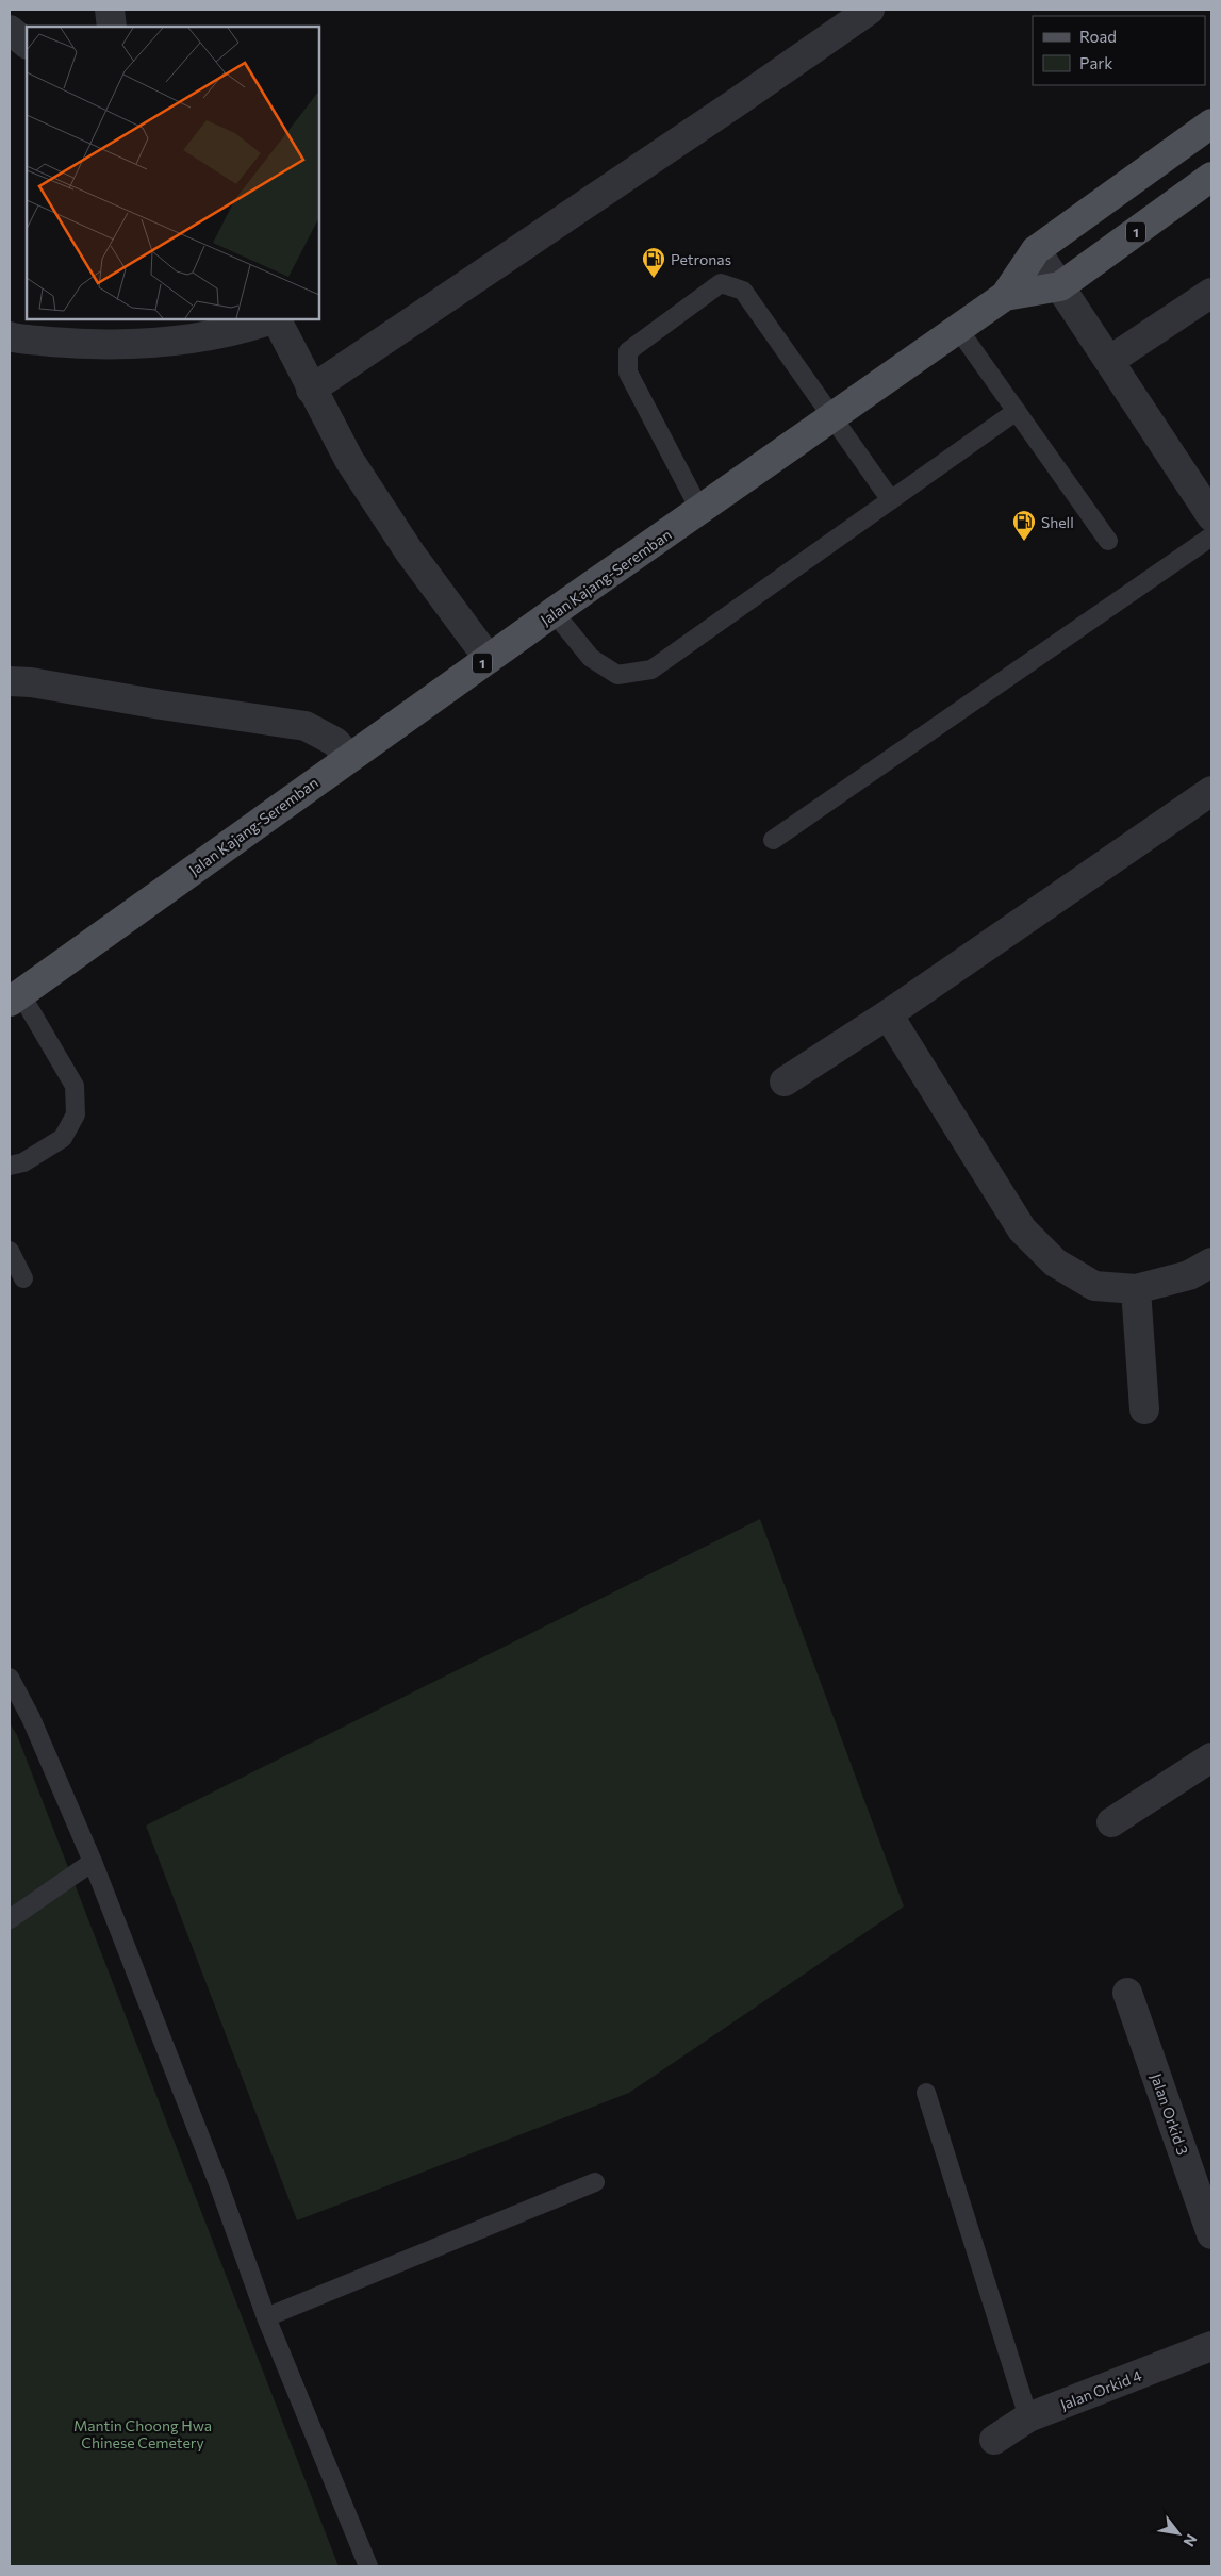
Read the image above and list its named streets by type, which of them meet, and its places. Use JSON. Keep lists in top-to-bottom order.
{
  "streets": {
    "main road": ["1", "Jalan Kajang-Seremban"],
    "street": ["Jalan Orkid 3", "Jalan Orkid 4"]
  },
  "parks": ["Mantin Choong Hwa Chinese Cemetery"],
  "places": {
    "fuel station": ["Petronas", "Shell"]
  },
  "legend": ["Road", "Park"],
  "north": "bottom right"
}
